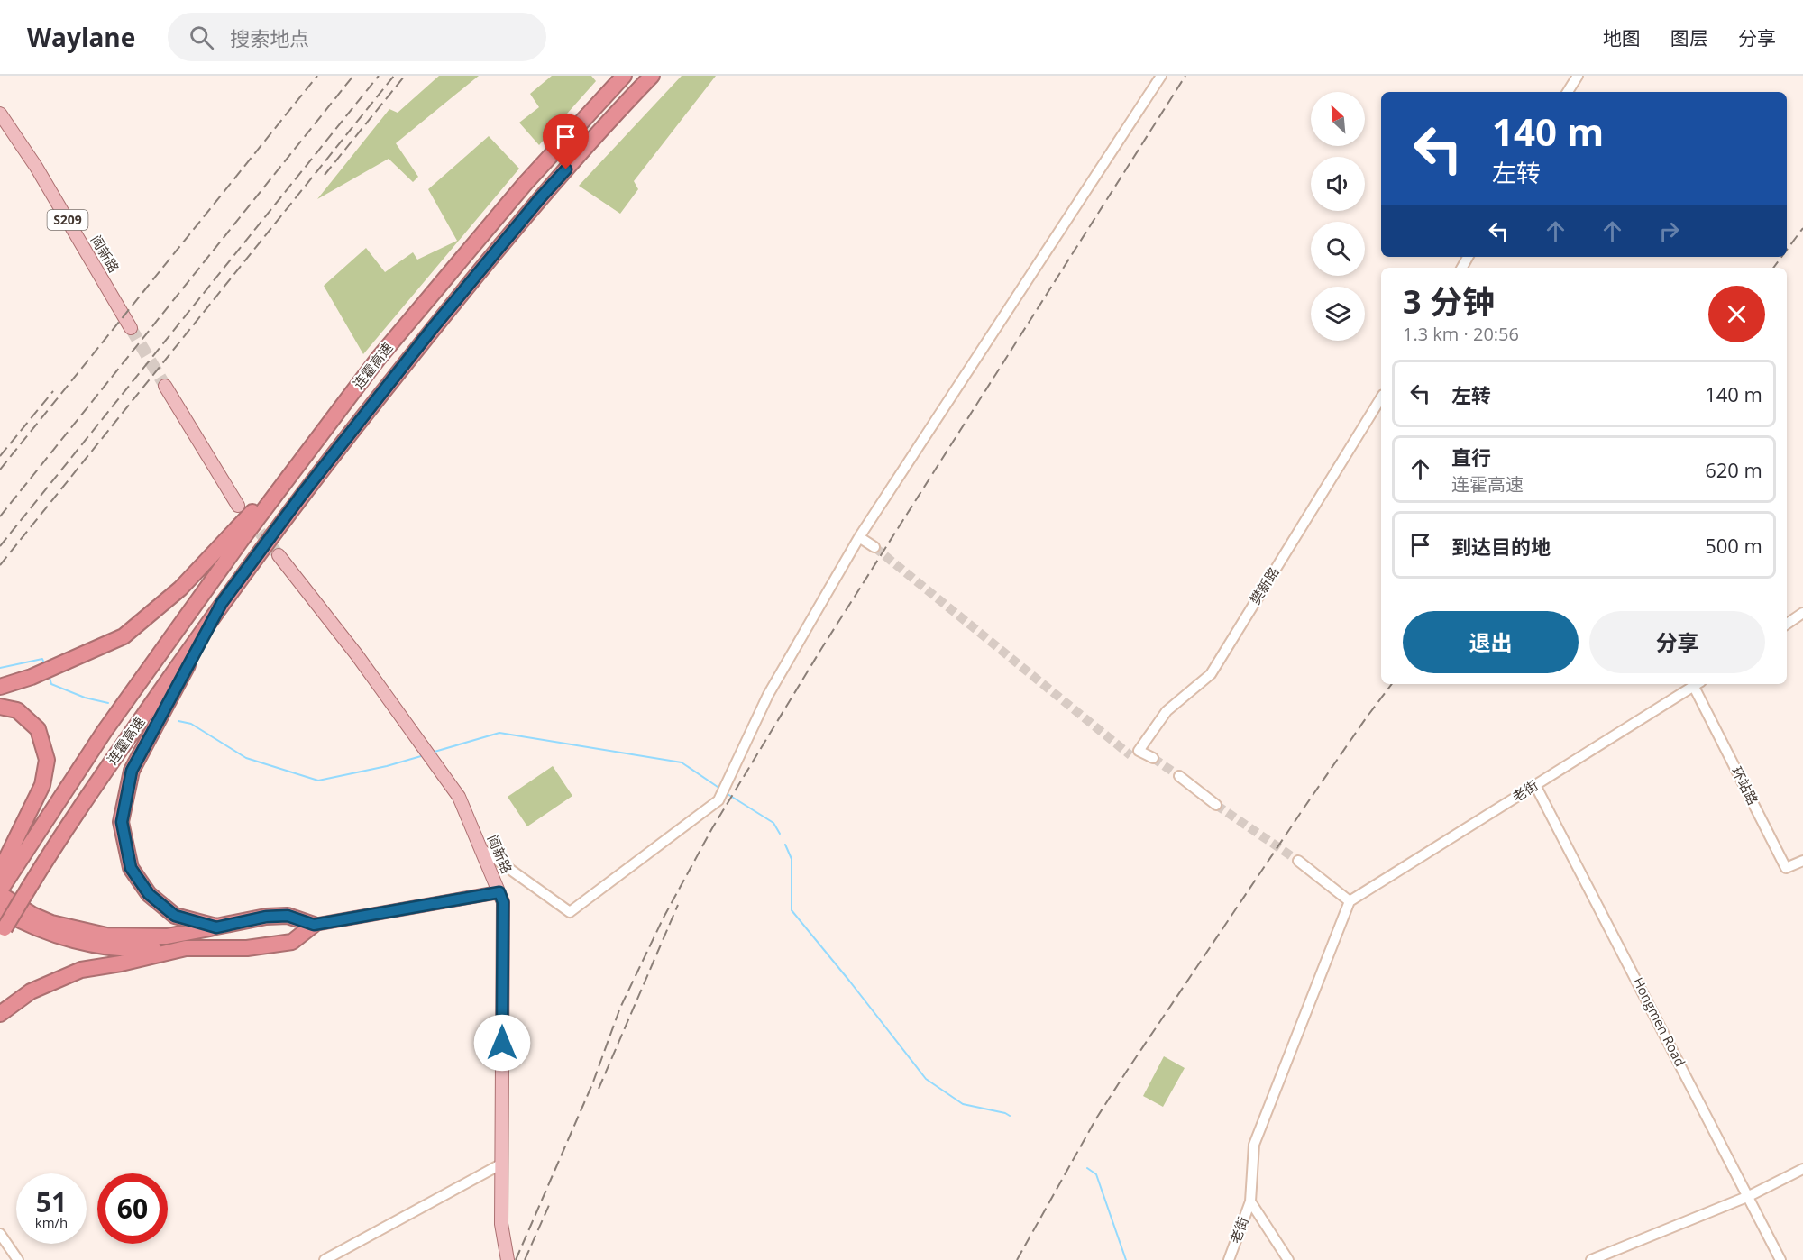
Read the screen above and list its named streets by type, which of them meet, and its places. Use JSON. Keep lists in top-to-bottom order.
{
  "streets": {
    "highway": ["连霍高速"],
    "main road": ["S209", "阎新路"],
    "street": [
      "樊新路",
      "环站路",
      "老街",
      "Hongmen Road"
    ]
  },
  "crossings": [
    ["环站路", "老街"],
    ["老街", "Hongmen Road"]
  ],
  "north": "top left",
  "page": {
    "header": "Waylane",
    "search": "搜索地点",
    "nav": ["地图", "图层", "分享"],
    "turn": ["140 m", "左转"],
    "heading": ["3 分钟", "1.3 km · 20:56"],
    "list": [
      {
        "name": "左转",
        "value": "140 m"
      },
      {
        "name": "直行",
        "note": "连霍高速",
        "value": "620 m"
      },
      {
        "name": "到达目的地",
        "value": "500 m"
      }
    ],
    "buttons": ["退出", "分享"],
    "speed": "51 km/h",
    "limit": "60"
  }
}
